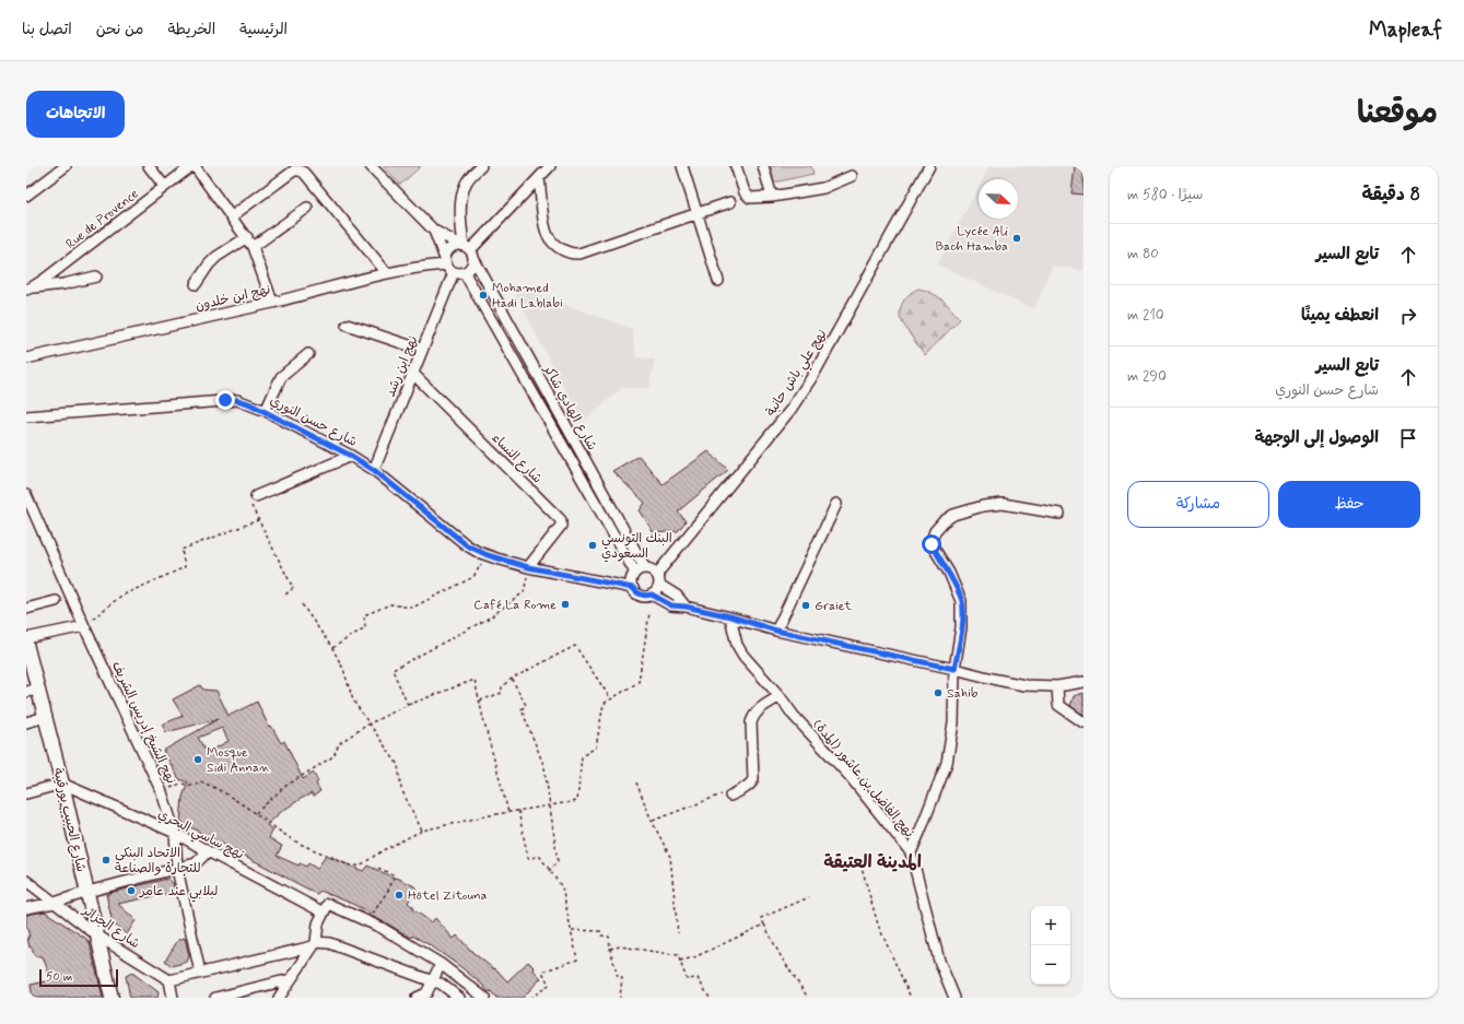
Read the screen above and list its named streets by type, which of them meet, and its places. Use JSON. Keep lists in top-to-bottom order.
{
  "streets": {
    "main road": ["شارع الحبيب بورقيبة"],
    "street": [
      "Rue de Provence",
      "نهج ابن خلدون",
      "نهج ابن رشد",
      "نهج علي باش حانبة",
      "شارع الهادي شاكر",
      "شارع حسن النوري",
      "شارع النساء",
      "نهج الشيخ إدريس الشريف",
      "نهج الفاضل بن عاشور (المدة)",
      "نهج ساسي البحري",
      "شارع الجزائر"
    ]
  },
  "crossings": [
    ["نهج ابن خلدون", "نهج ابن رشد"],
    ["نهج ابن خلدون", "شارع الهادي شاكر"],
    ["نهج ابن رشد", "شارع الهادي شاكر"],
    ["نهج ابن رشد", "شارع حسن النوري"],
    ["نهج ابن رشد", "شارع النساء"],
    ["نهج علي باش حانبة", "شارع الهادي شاكر"],
    ["نهج علي باش حانبة", "شارع حسن النوري"],
    ["شارع الهادي شاكر", "شارع حسن النوري"],
    ["شارع حسن النوري", "شارع النساء"],
    ["نهج الشيخ إدريس الشريف", "نهج ساسي البحري"],
    ["شارع الحبيب بورقيبة", "نهج ساسي البحري"],
    ["شارع الحبيب بورقيبة", "شارع الجزائر"]
  ],
  "districts": ["المدينة العتيقة"],
  "places": [
    "Lycée Ali Bach Hamba",
    "Mohamed Hadi Lablabi",
    "البنك التونسي السعودي",
    "Café La Rome",
    "Graiet",
    "Sahib",
    "Mosque Sidi Annan",
    "الاتحاد البنكي للتجارة والصناعة",
    "لبلابي عند عامر",
    "Hôtel Zitouna"
  ],
  "scale_bar": "50 m",
  "north": "bottom right",
  "page": {
    "header": "Mapleaf",
    "nav": [
      "الرئيسية",
      "الخريطة",
      "من نحن",
      "اتصل بنا"
    ],
    "title": "موقعنا",
    "buttons": [
      "الاتجاهات",
      ["حفظ", "مشاركة"]
    ],
    "heading": ["8 دقيقة", "سيرًا · 580 m"],
    "list": [
      ["تابع السير", "80 m"],
      ["انعطف يمينًا", "210 m"],
      ["تابع السير", "شارع حسن النوري", "290 m"],
      "الوصول إلى الوجهة"
    ],
    "map_buttons": ["+", "−"],
    "scale": "50 m"
  }
}
